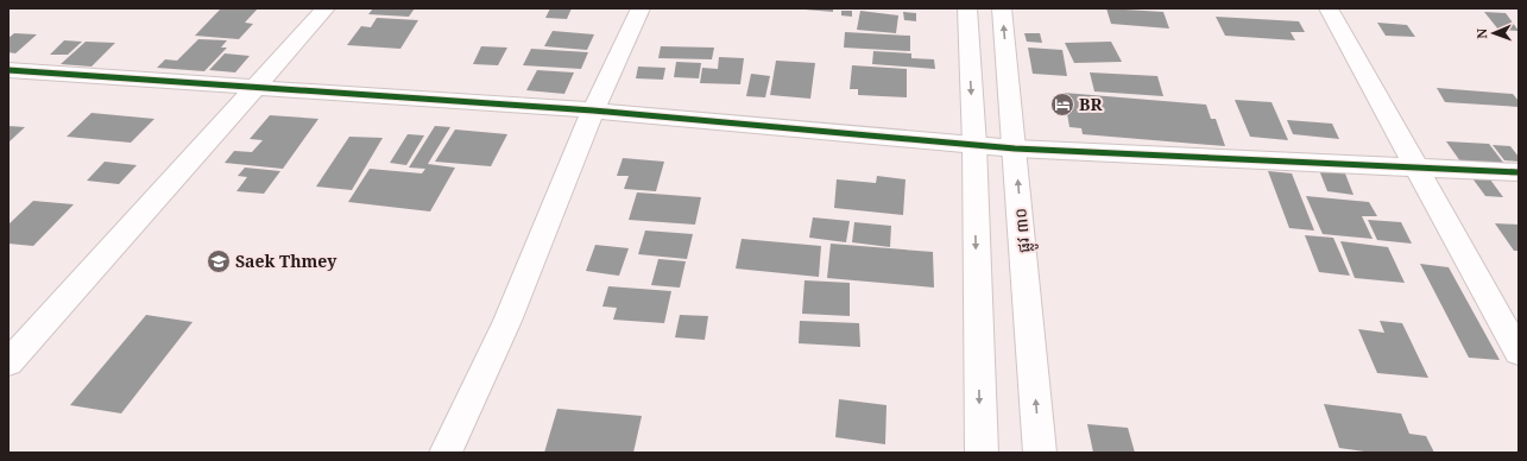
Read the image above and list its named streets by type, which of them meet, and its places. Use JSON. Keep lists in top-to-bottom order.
{
  "streets": {
    "street": ["ផ្លូវ ៣០"]
  },
  "places": {
    "hotel": ["BR"],
    "school or university": ["Saek Thmey"]
  },
  "north": "left"
}
